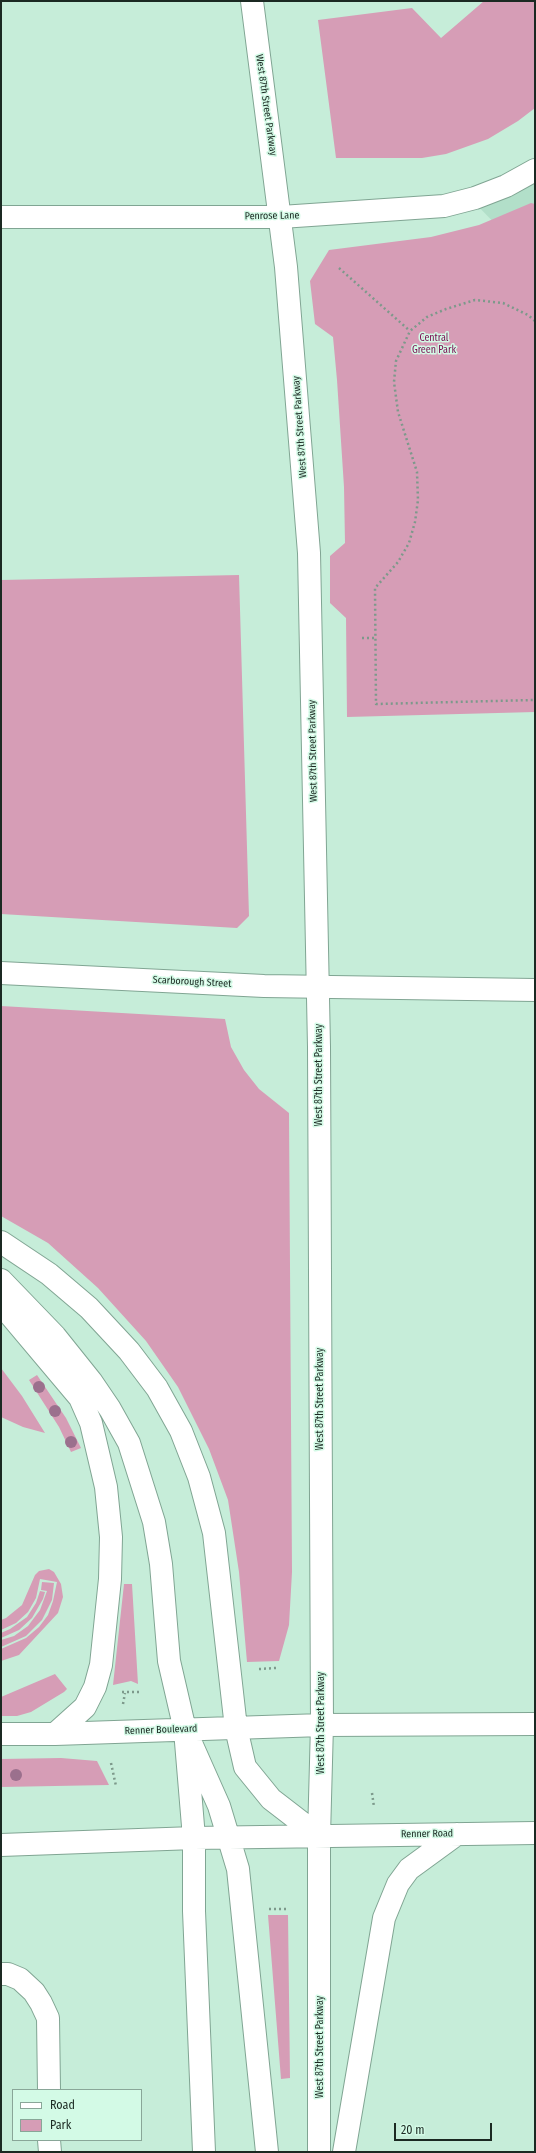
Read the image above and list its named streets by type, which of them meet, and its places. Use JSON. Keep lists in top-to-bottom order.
{
  "streets": {
    "main road": [
      "West 87th Street Parkway",
      "Penrose Lane",
      "Scarborough Street",
      "Renner Boulevard",
      "Renner Road"
    ]
  },
  "crossings": [
    ["West 87th Street Parkway", "Penrose Lane"],
    ["West 87th Street Parkway", "Scarborough Street"],
    ["West 87th Street Parkway", "Renner Boulevard"],
    ["West 87th Street Parkway", "Renner Road"]
  ],
  "parks": ["Central Green Park"],
  "legend": ["Road", "Park"],
  "scale_bar": "20 m"
}
